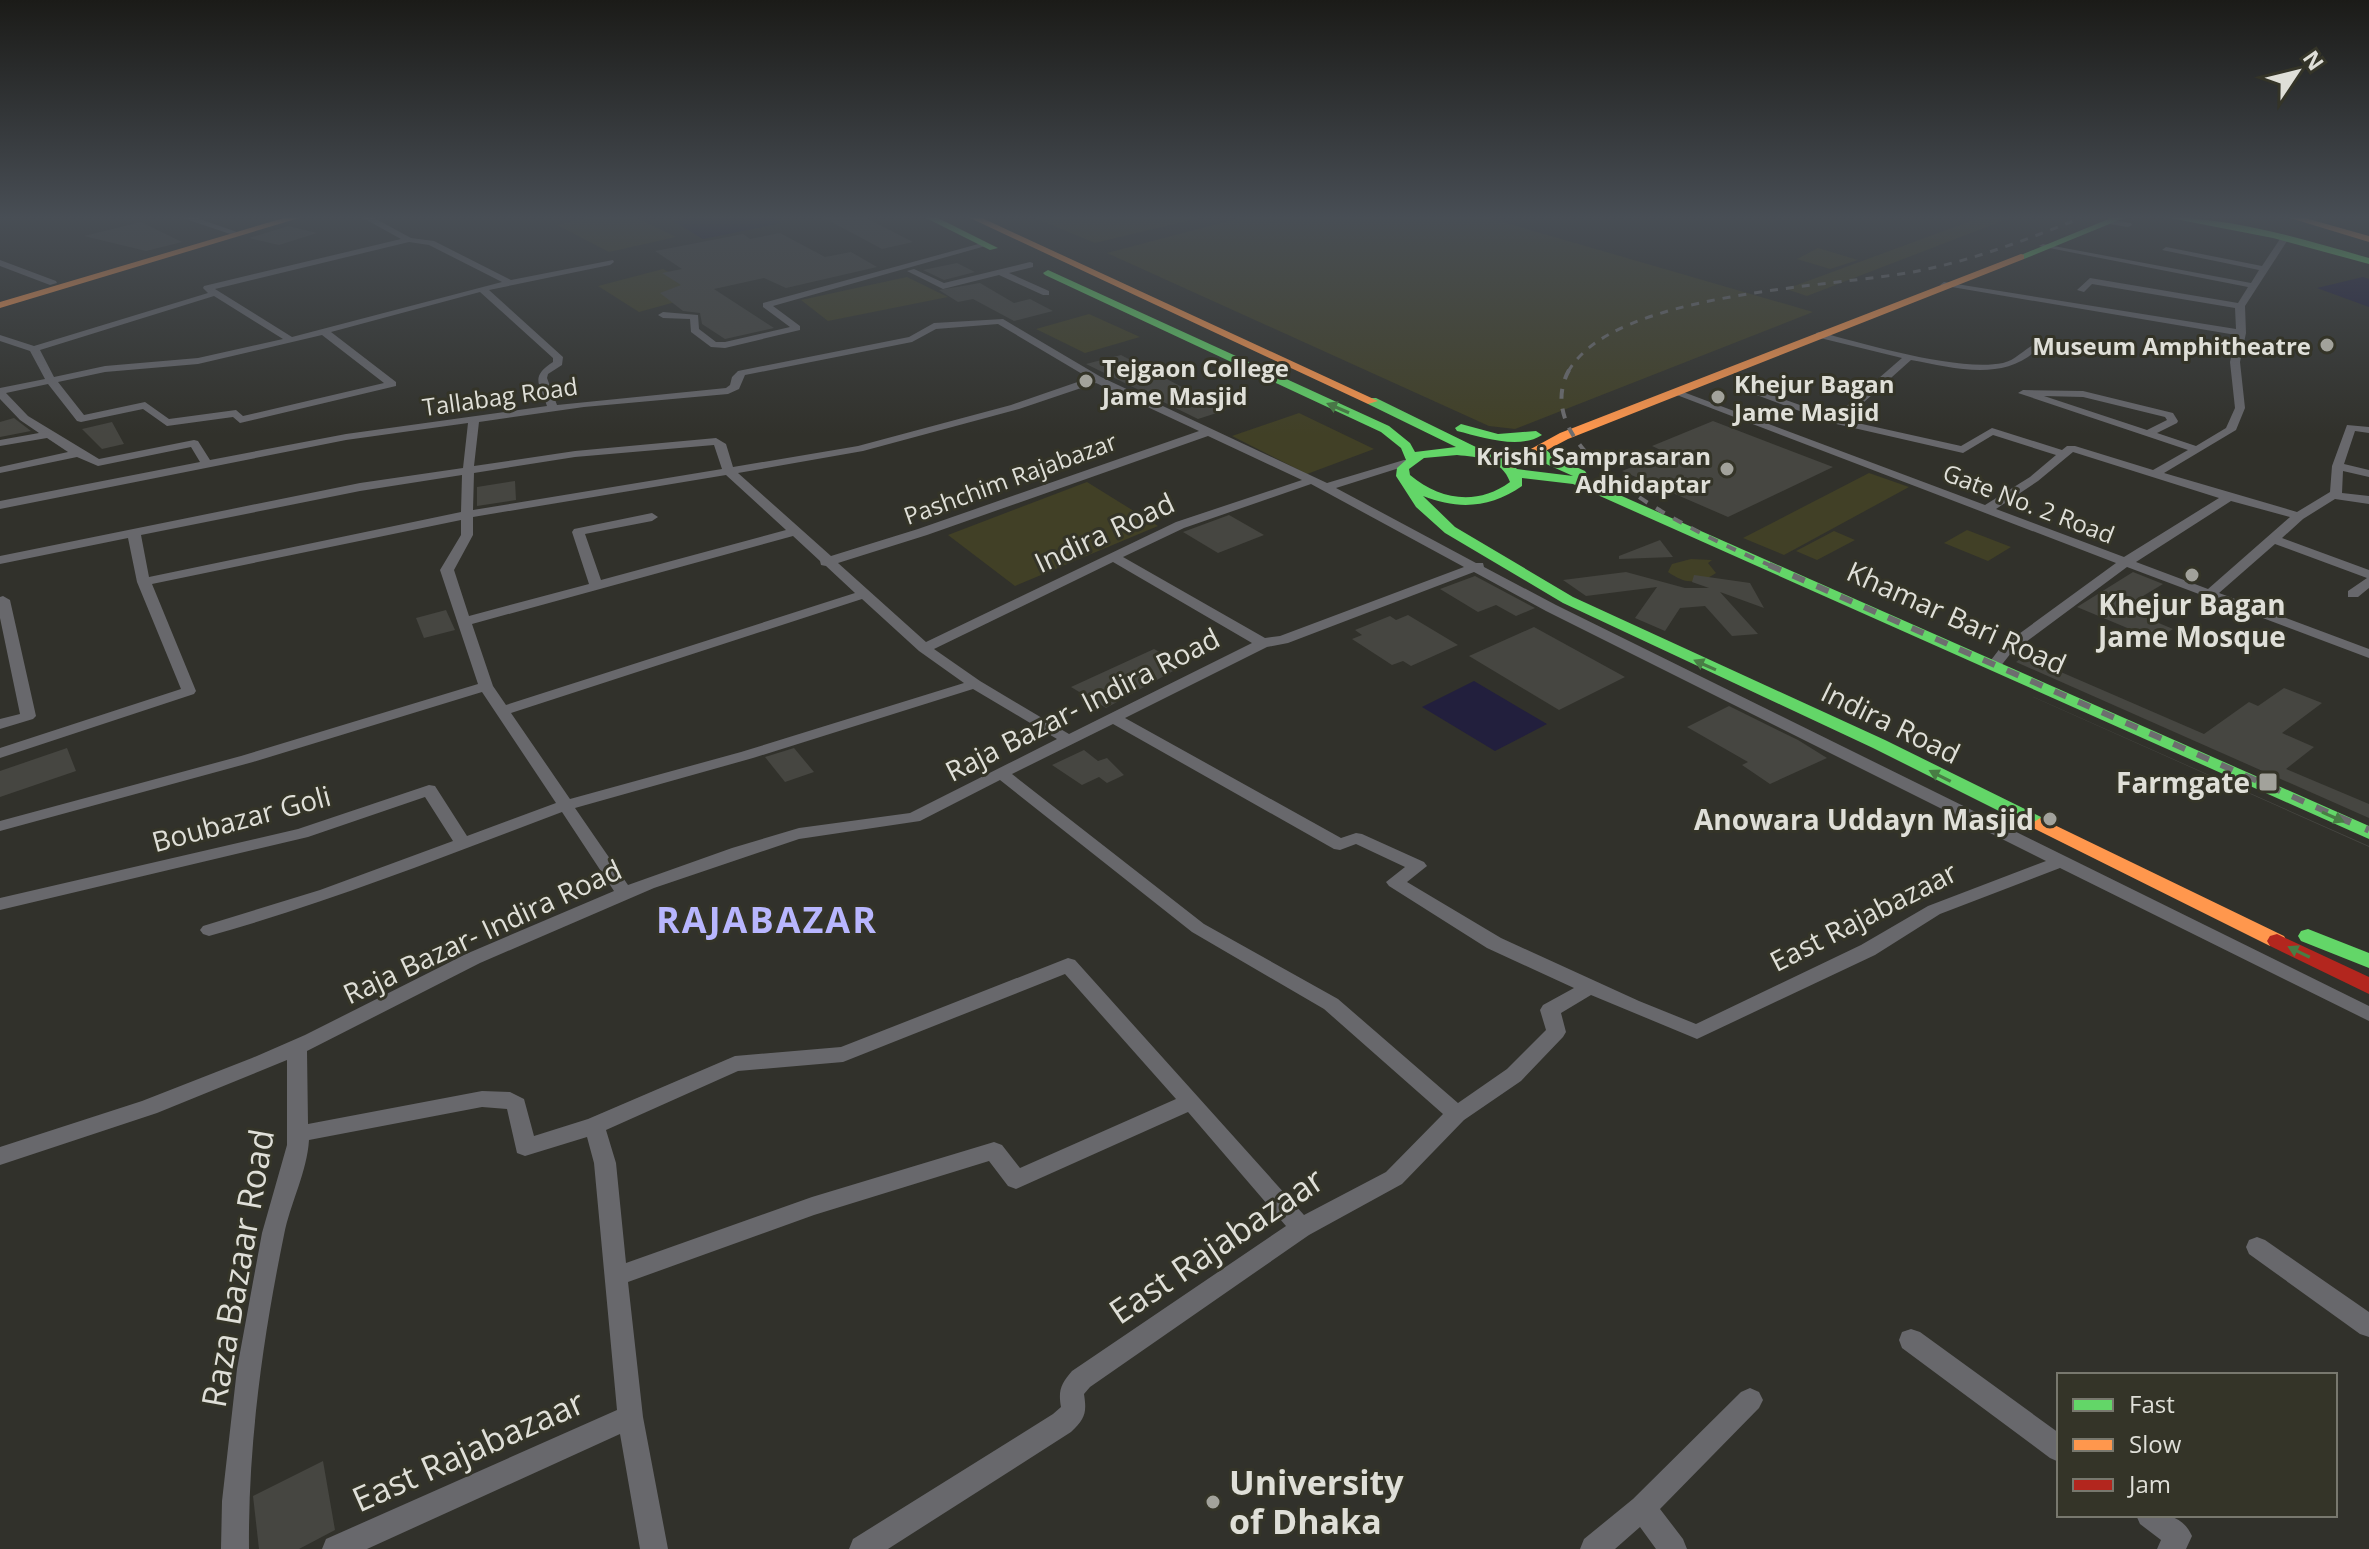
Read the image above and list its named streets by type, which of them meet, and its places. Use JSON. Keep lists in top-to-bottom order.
{
  "streets": {
    "main road": ["Indira Road", "Khamar Bari Road"],
    "street": [
      "Tallabag Road",
      "Pashchim Rajabazar",
      "Gate No. 2 Road",
      "Raja Bazar- Indira Road",
      "Boubazar Goli",
      "East Rajabazaar",
      "Raza Bazaar Road"
    ]
  },
  "crossings": [
    ["Indira Road", "Raja Bazar- Indira Road"],
    ["Indira Road", "East Rajabazaar"],
    ["Raja Bazar- Indira Road", "Raza Bazaar Road"]
  ],
  "districts": ["RAJABAZAR"],
  "places": {
    "other": [
      "Museum Amphitheatre",
      "Tejgaon College Jame Masjid",
      "Khejur Bagan Jame Masjid",
      "Krishi Samprasaran Adhidaptar",
      "Khejur Bagan Jame Mosque",
      "Anowara Uddayn Masjid",
      "University of Dhaka"
    ],
    "transit": ["Farmgate"]
  },
  "legend": ["Fast", "Slow", "Jam"],
  "north": "top right"
}
